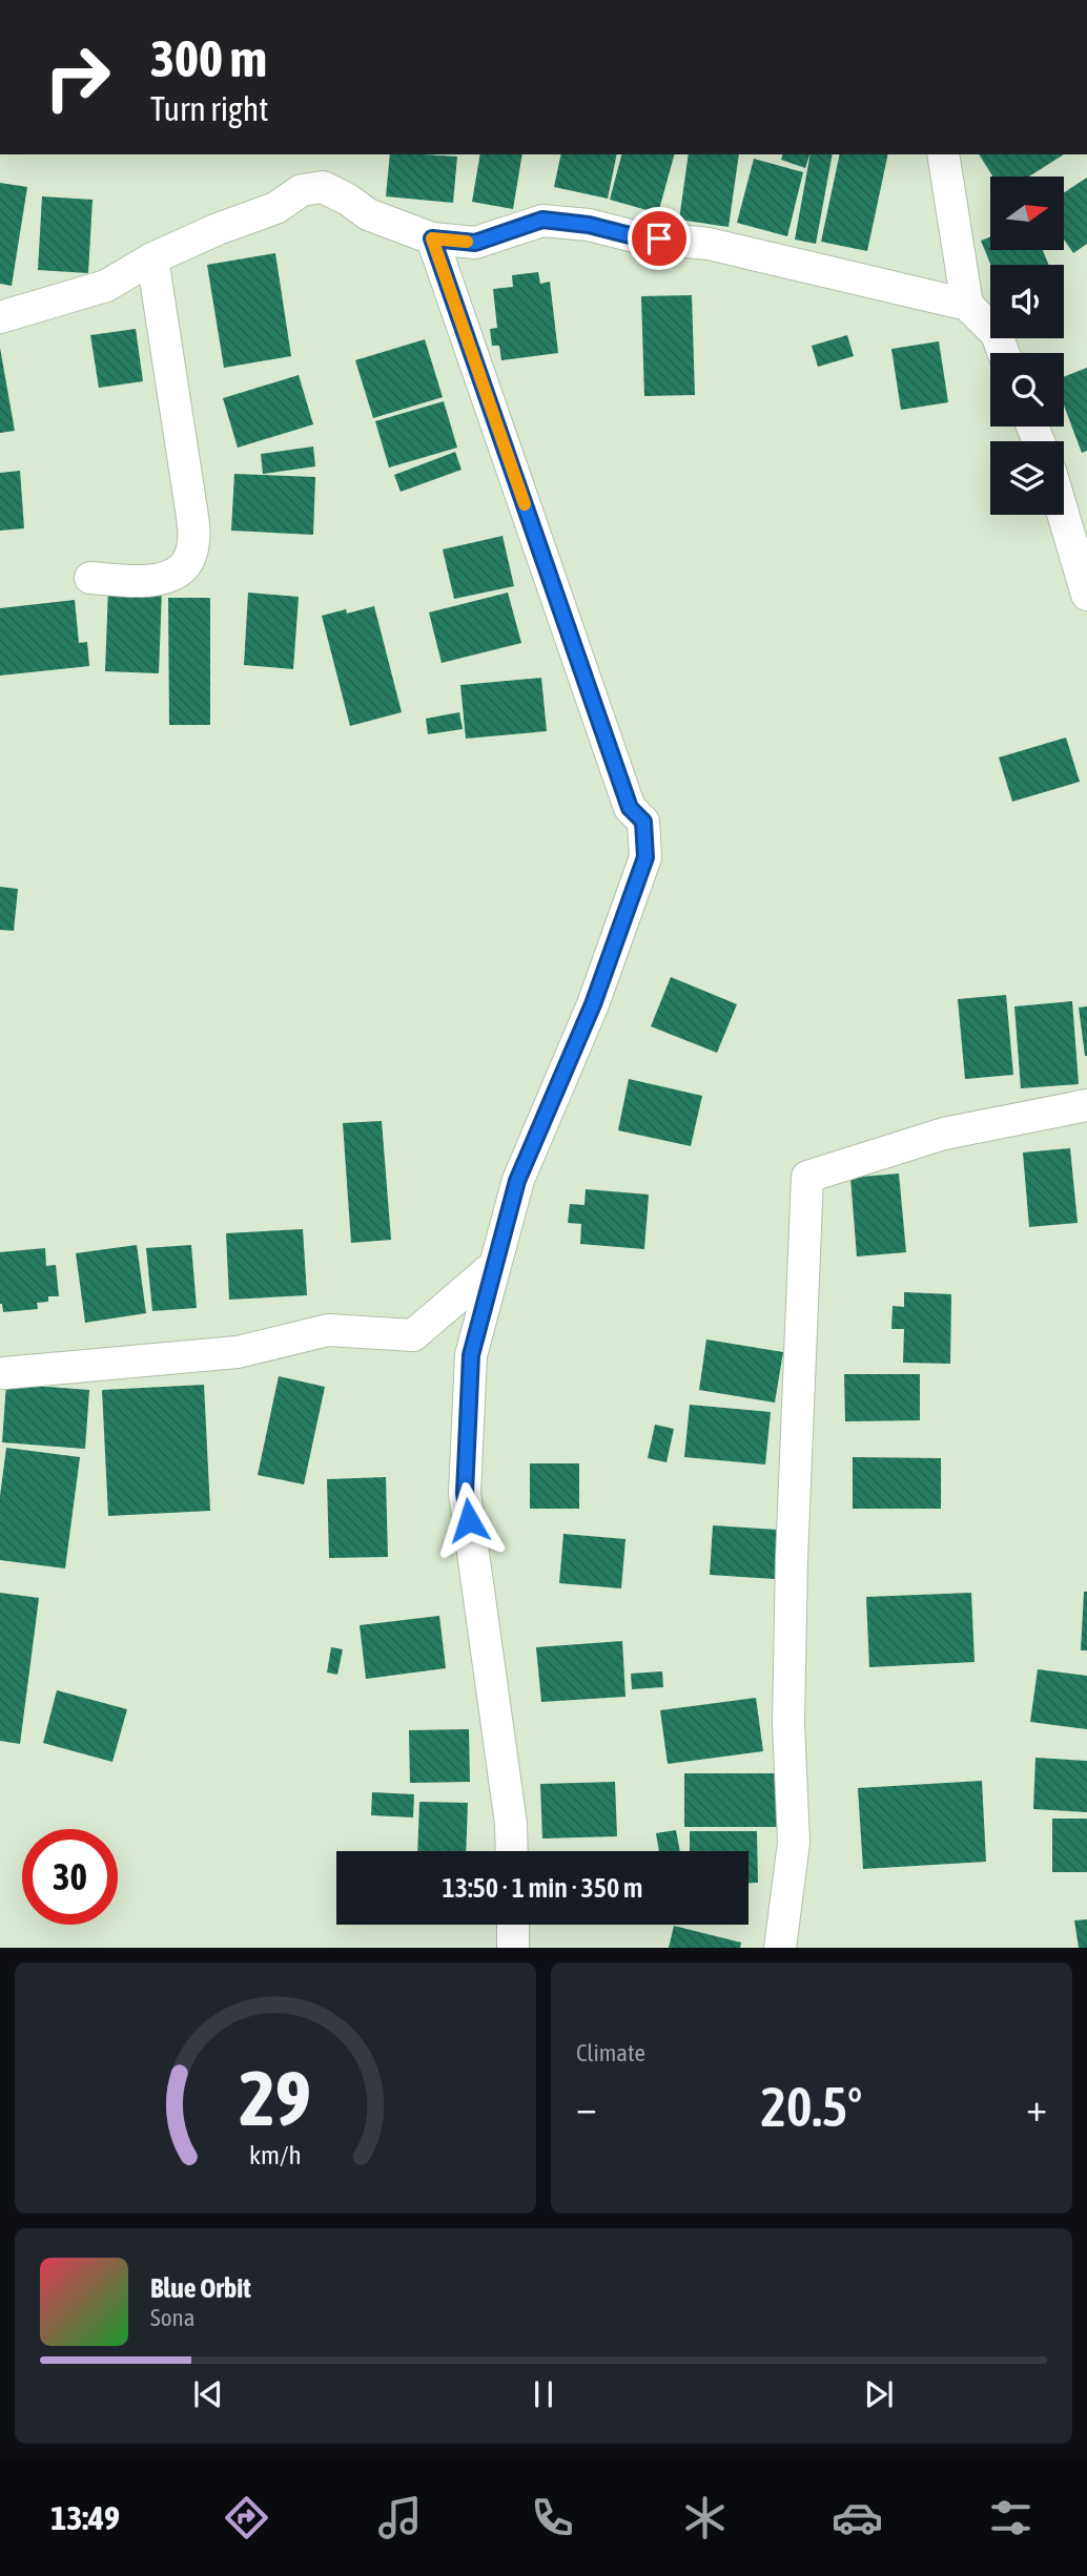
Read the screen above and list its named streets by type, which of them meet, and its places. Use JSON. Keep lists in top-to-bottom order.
{
  "north": "right",
  "page": {
    "turn": ["300 m", "Turn right"],
    "limit": "30",
    "trip": "13:50 · 1 min · 350 m",
    "tile": "Climate",
    "heat": ["−", "20.5°", "+"],
    "song": ["Blue Orbit", "Sona"],
    "tabs": "13:49",
    "gauge": ["29", "km/h"]
  }
}
